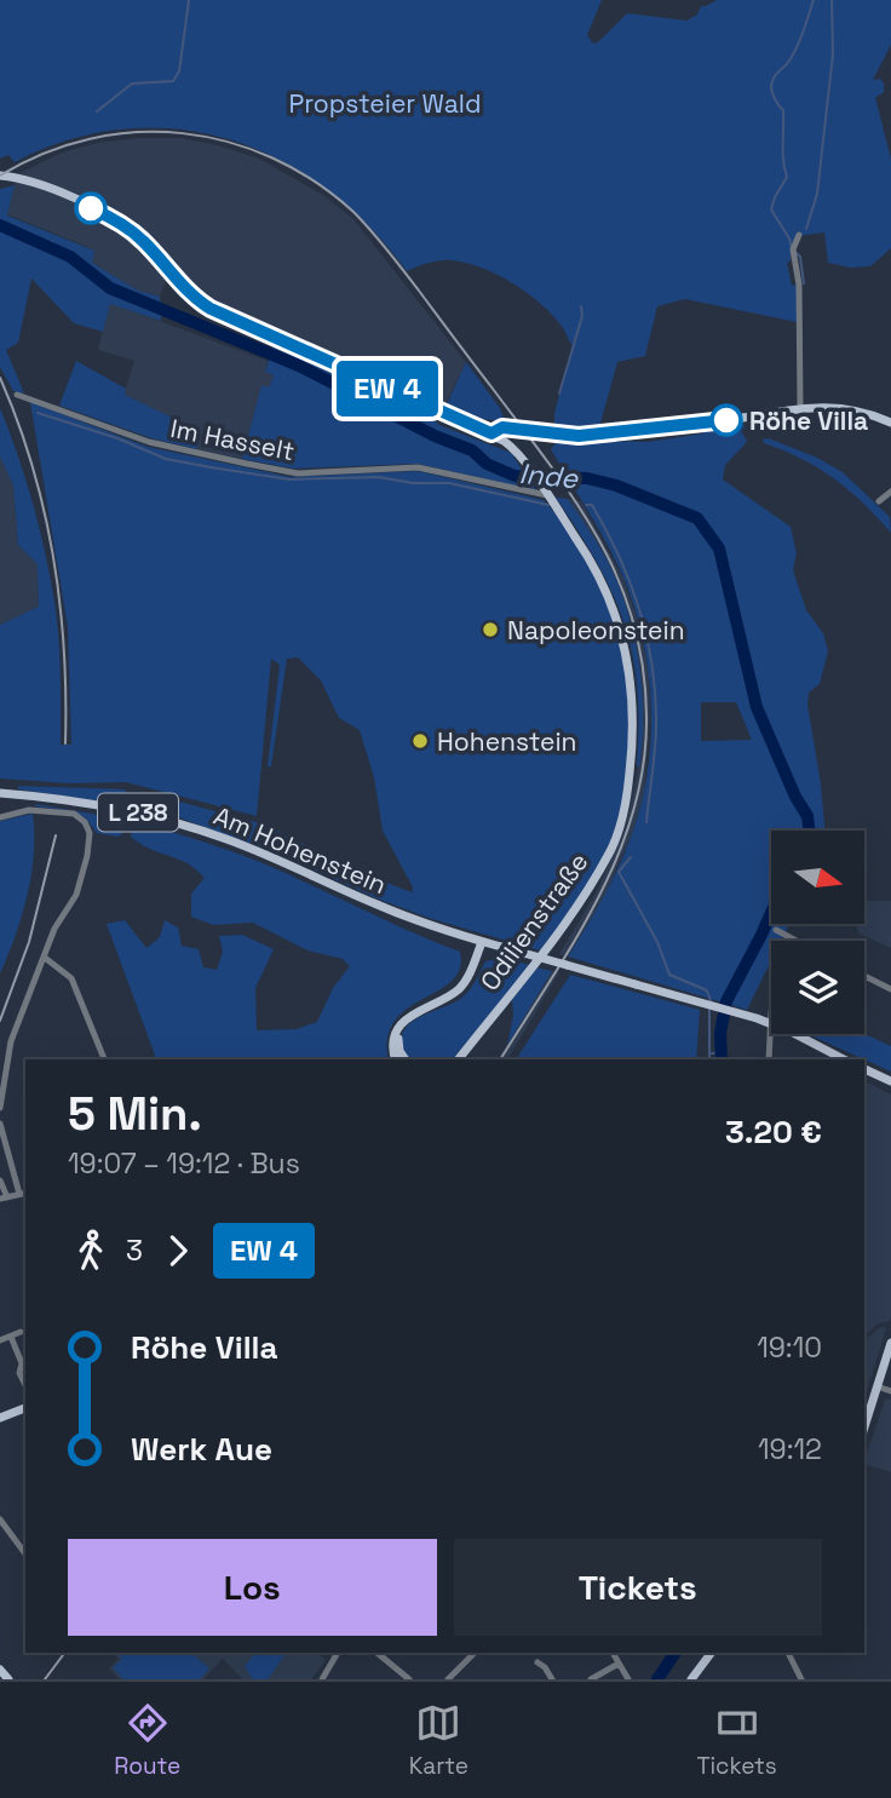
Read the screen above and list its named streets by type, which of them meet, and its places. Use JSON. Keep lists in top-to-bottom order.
{
  "streets": {
    "main road": ["L 238", "Am Hohenstein", "Odilienstraße"],
    "street": ["Im Hasselt"]
  },
  "crossings": [
    ["Im Hasselt", "Odilienstraße"]
  ],
  "water": ["Inde"],
  "parks": ["Propsteier Wald"],
  "places": ["Röhe Villa", "Napoleonstein", "Hohenstein"],
  "north": "right",
  "page": {
    "on_map": "EW 4",
    "heading": ["5 Min.", "19:07 – 19:12 · Bus", "3.20 €"],
    "legs": ["3", "EW 4"],
    "list": [
      {
        "name": "Röhe Villa",
        "value": "19:10"
      },
      {
        "name": "Werk Aue",
        "value": "19:12"
      }
    ],
    "buttons": ["Los", "Tickets"],
    "tabs": ["Route", "Karte", "Tickets"]
  }
}
